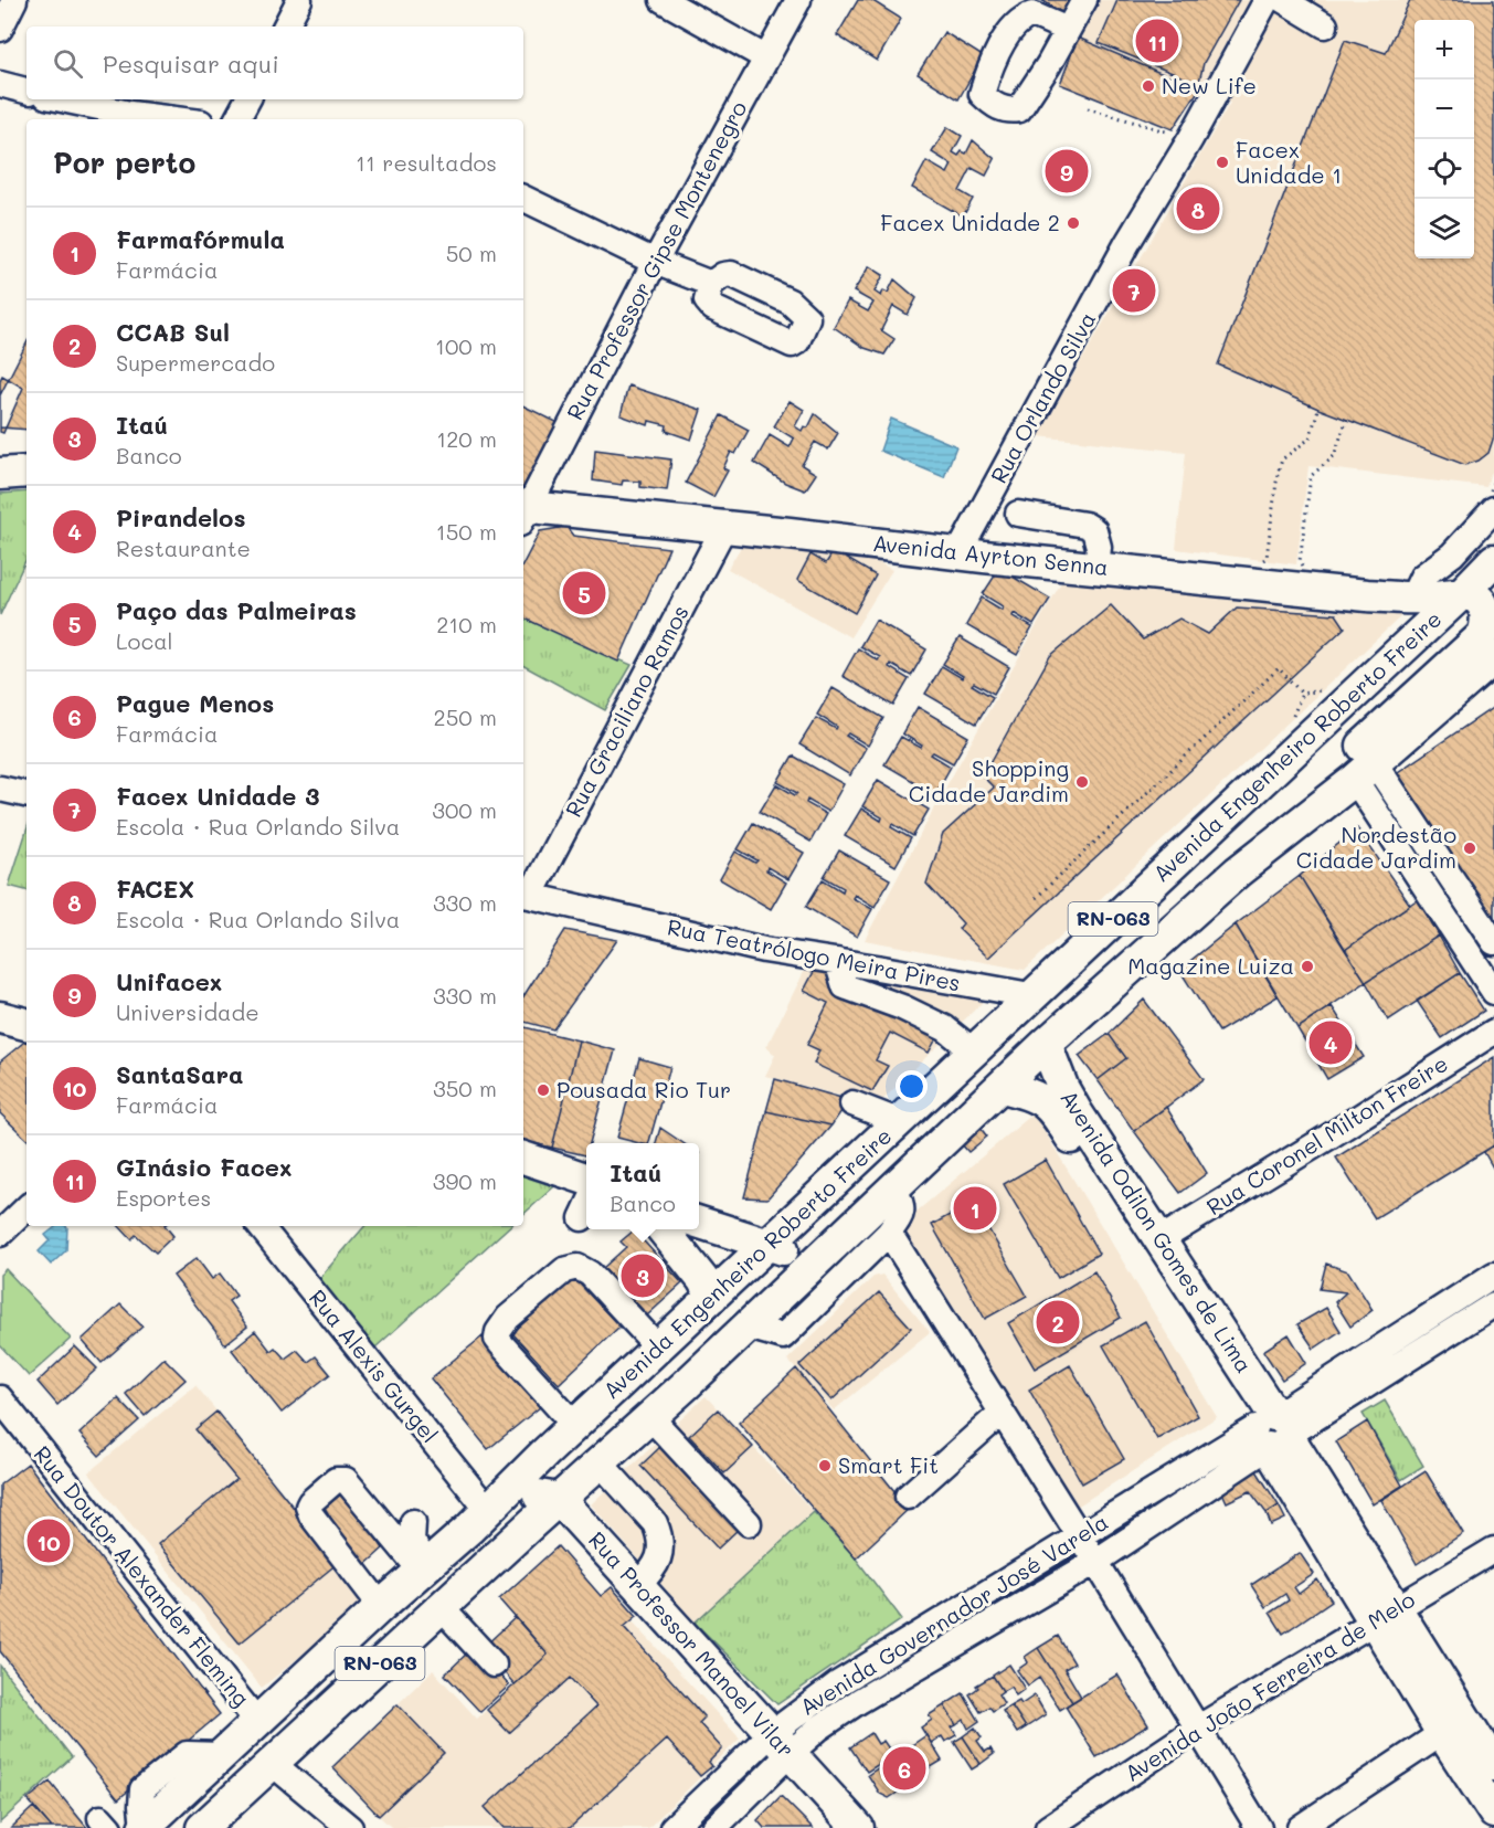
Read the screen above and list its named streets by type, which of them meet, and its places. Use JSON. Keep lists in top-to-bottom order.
{
  "streets": {
    "main road": [
      "Avenida Ayrton Senna",
      "Avenida Engenheiro Roberto Freire",
      "RN-063",
      "Avenida Odilon Gomes de Lima",
      "Rua Professor Manoel Vilar"
    ],
    "street": [
      "Rua Professor Gipse Montenegro",
      "Rua Orlando Silva",
      "Rua Graciliano Ramos",
      "Rua Teatrólogo Meira Pires",
      "Rua Coronel Milton Freire",
      "Rua Alexis Gurgel",
      "Rua Doutor Alexander Fleming",
      "Avenida Governador José Varela",
      "Avenida João Ferreira de Melo"
    ]
  },
  "crossings": [
    ["Rua Professor Gipse Montenegro", "Avenida Ayrton Senna"],
    ["Rua Orlando Silva", "Avenida Ayrton Senna"],
    ["Avenida Ayrton Senna", "Rua Graciliano Ramos"],
    ["Avenida Ayrton Senna", "Avenida Engenheiro Roberto Freire"],
    ["Rua Graciliano Ramos", "Rua Teatrólogo Meira Pires"],
    ["Avenida Engenheiro Roberto Freire", "Rua Teatrólogo Meira Pires"],
    ["Avenida Engenheiro Roberto Freire", "Avenida Odilon Gomes de Lima"],
    ["Avenida Engenheiro Roberto Freire", "Rua Alexis Gurgel"],
    ["Avenida Engenheiro Roberto Freire", "Rua Doutor Alexander Fleming"],
    ["Avenida Engenheiro Roberto Freire", "Rua Professor Manoel Vilar"],
    ["Rua Coronel Milton Freire", "Avenida Odilon Gomes de Lima"],
    ["Avenida Odilon Gomes de Lima", "Avenida Governador José Varela"],
    ["Avenida Odilon Gomes de Lima", "Avenida João Ferreira de Melo"],
    ["Avenida Governador José Varela", "Rua Professor Manoel Vilar"]
  ],
  "places": [
    "New Life",
    "Facex Unidade 1",
    "Facex Unidade 2",
    "Shopping Cidade Jardim",
    "Nordestão Cidade Jardim",
    "Magazine Luiza",
    "Pousada Rio Tur",
    "Smart Fit"
  ],
  "page": {
    "pins": [
      "11",
      "9",
      "8",
      "7",
      "5",
      "4",
      "1",
      "3",
      "2",
      "10",
      "6"
    ],
    "map_buttons": ["+", "−"],
    "search": "Pesquisar aqui",
    "heading": ["Por perto", "11 resultados"],
    "list": [
      {
        "mark": "1",
        "name": "Farmafórmula",
        "note": "Farmácia",
        "value": "50 m"
      },
      {
        "mark": "2",
        "name": "CCAB Sul",
        "note": "Supermercado",
        "value": "100 m"
      },
      {
        "mark": "3",
        "name": "Itaú",
        "note": "Banco",
        "value": "120 m"
      },
      {
        "mark": "4",
        "name": "Pirandelos",
        "note": "Restaurante",
        "value": "150 m"
      },
      {
        "mark": "5",
        "name": "Paço das Palmeiras",
        "note": "Local",
        "value": "210 m"
      },
      {
        "mark": "6",
        "name": "Pague Menos",
        "note": "Farmácia",
        "value": "250 m"
      },
      {
        "mark": "7",
        "name": "Facex Unidade 3",
        "note": "Escola · Rua Orlando Silva",
        "value": "300 m"
      },
      {
        "mark": "8",
        "name": "FACEX",
        "note": "Escola · Rua Orlando Silva",
        "value": "330 m"
      },
      {
        "mark": "9",
        "name": "Unifacex",
        "note": "Universidade",
        "value": "330 m"
      },
      {
        "mark": "10",
        "name": "SantaSara",
        "note": "Farmácia",
        "value": "350 m"
      },
      {
        "mark": "11",
        "name": "GInásio Facex",
        "note": "Esportes",
        "value": "390 m"
      }
    ],
    "popup": ["Itaú", "Banco"]
  }
}
